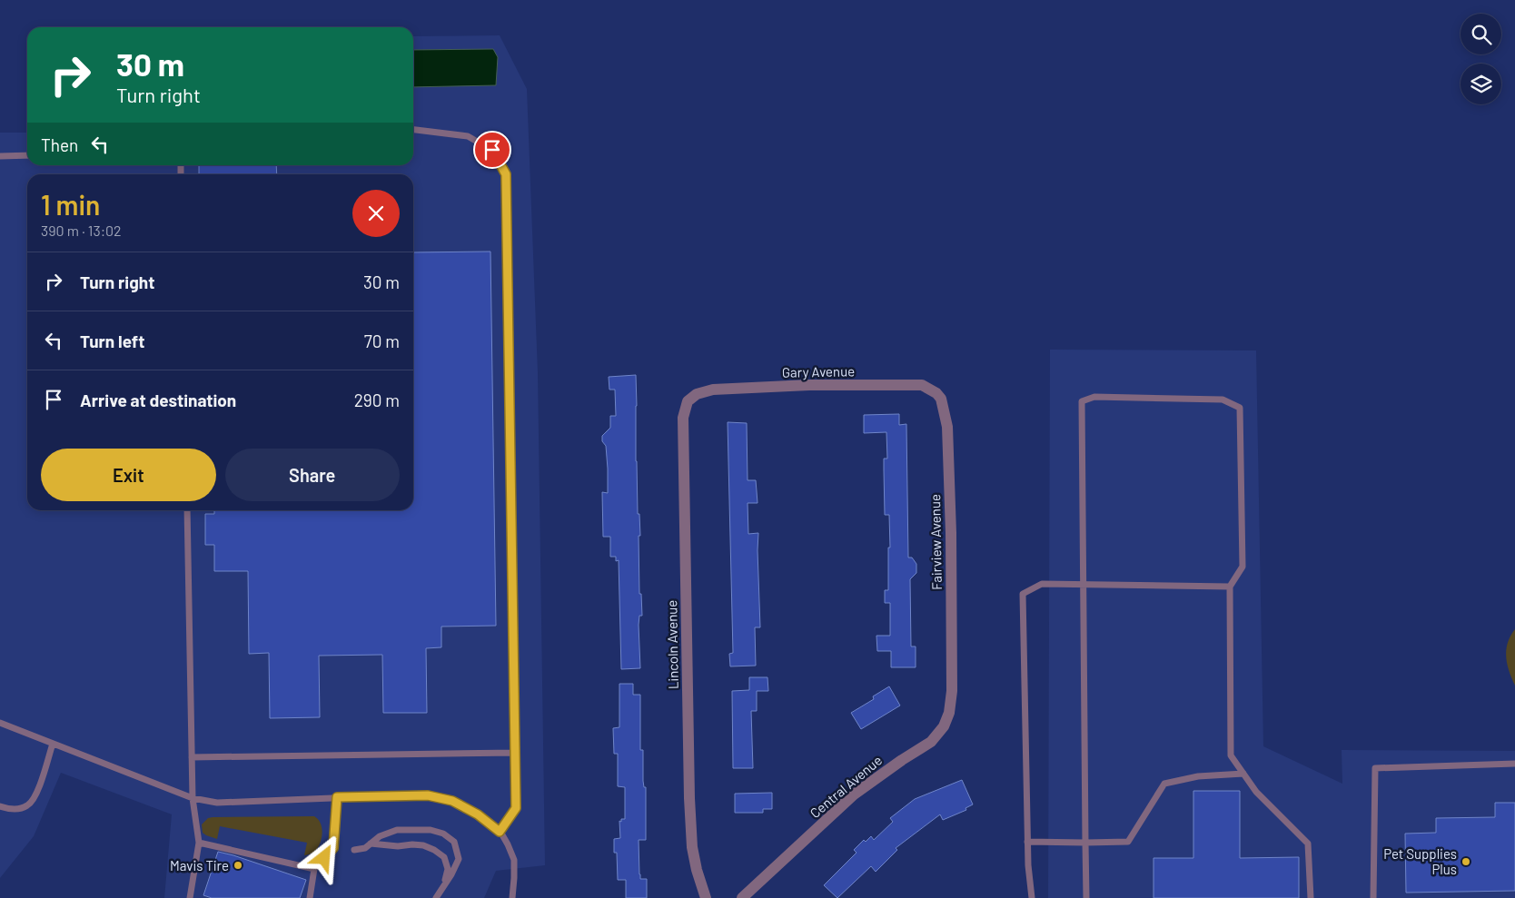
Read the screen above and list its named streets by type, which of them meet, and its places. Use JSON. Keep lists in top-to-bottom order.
{
  "streets": {
    "street": [
      "Gary Avenue",
      "Fairview Avenue",
      "Lincoln Avenue",
      "Central Avenue"
    ]
  },
  "crossings": [
    ["Gary Avenue", "Fairview Avenue"],
    ["Gary Avenue", "Lincoln Avenue"],
    ["Fairview Avenue", "Central Avenue"]
  ],
  "places": ["Pet Supplies Plus", "Mavis Tire"],
  "page": {
    "turn": ["30 m", "Turn right"],
    "then": "Then",
    "heading": ["1 min", "390 m · 13:02"],
    "list": [
      {
        "name": "Turn right",
        "value": "30 m"
      },
      {
        "name": "Turn left",
        "value": "70 m"
      },
      {
        "name": "Arrive at destination",
        "value": "290 m"
      }
    ],
    "buttons": ["Exit", "Share"]
  }
}
